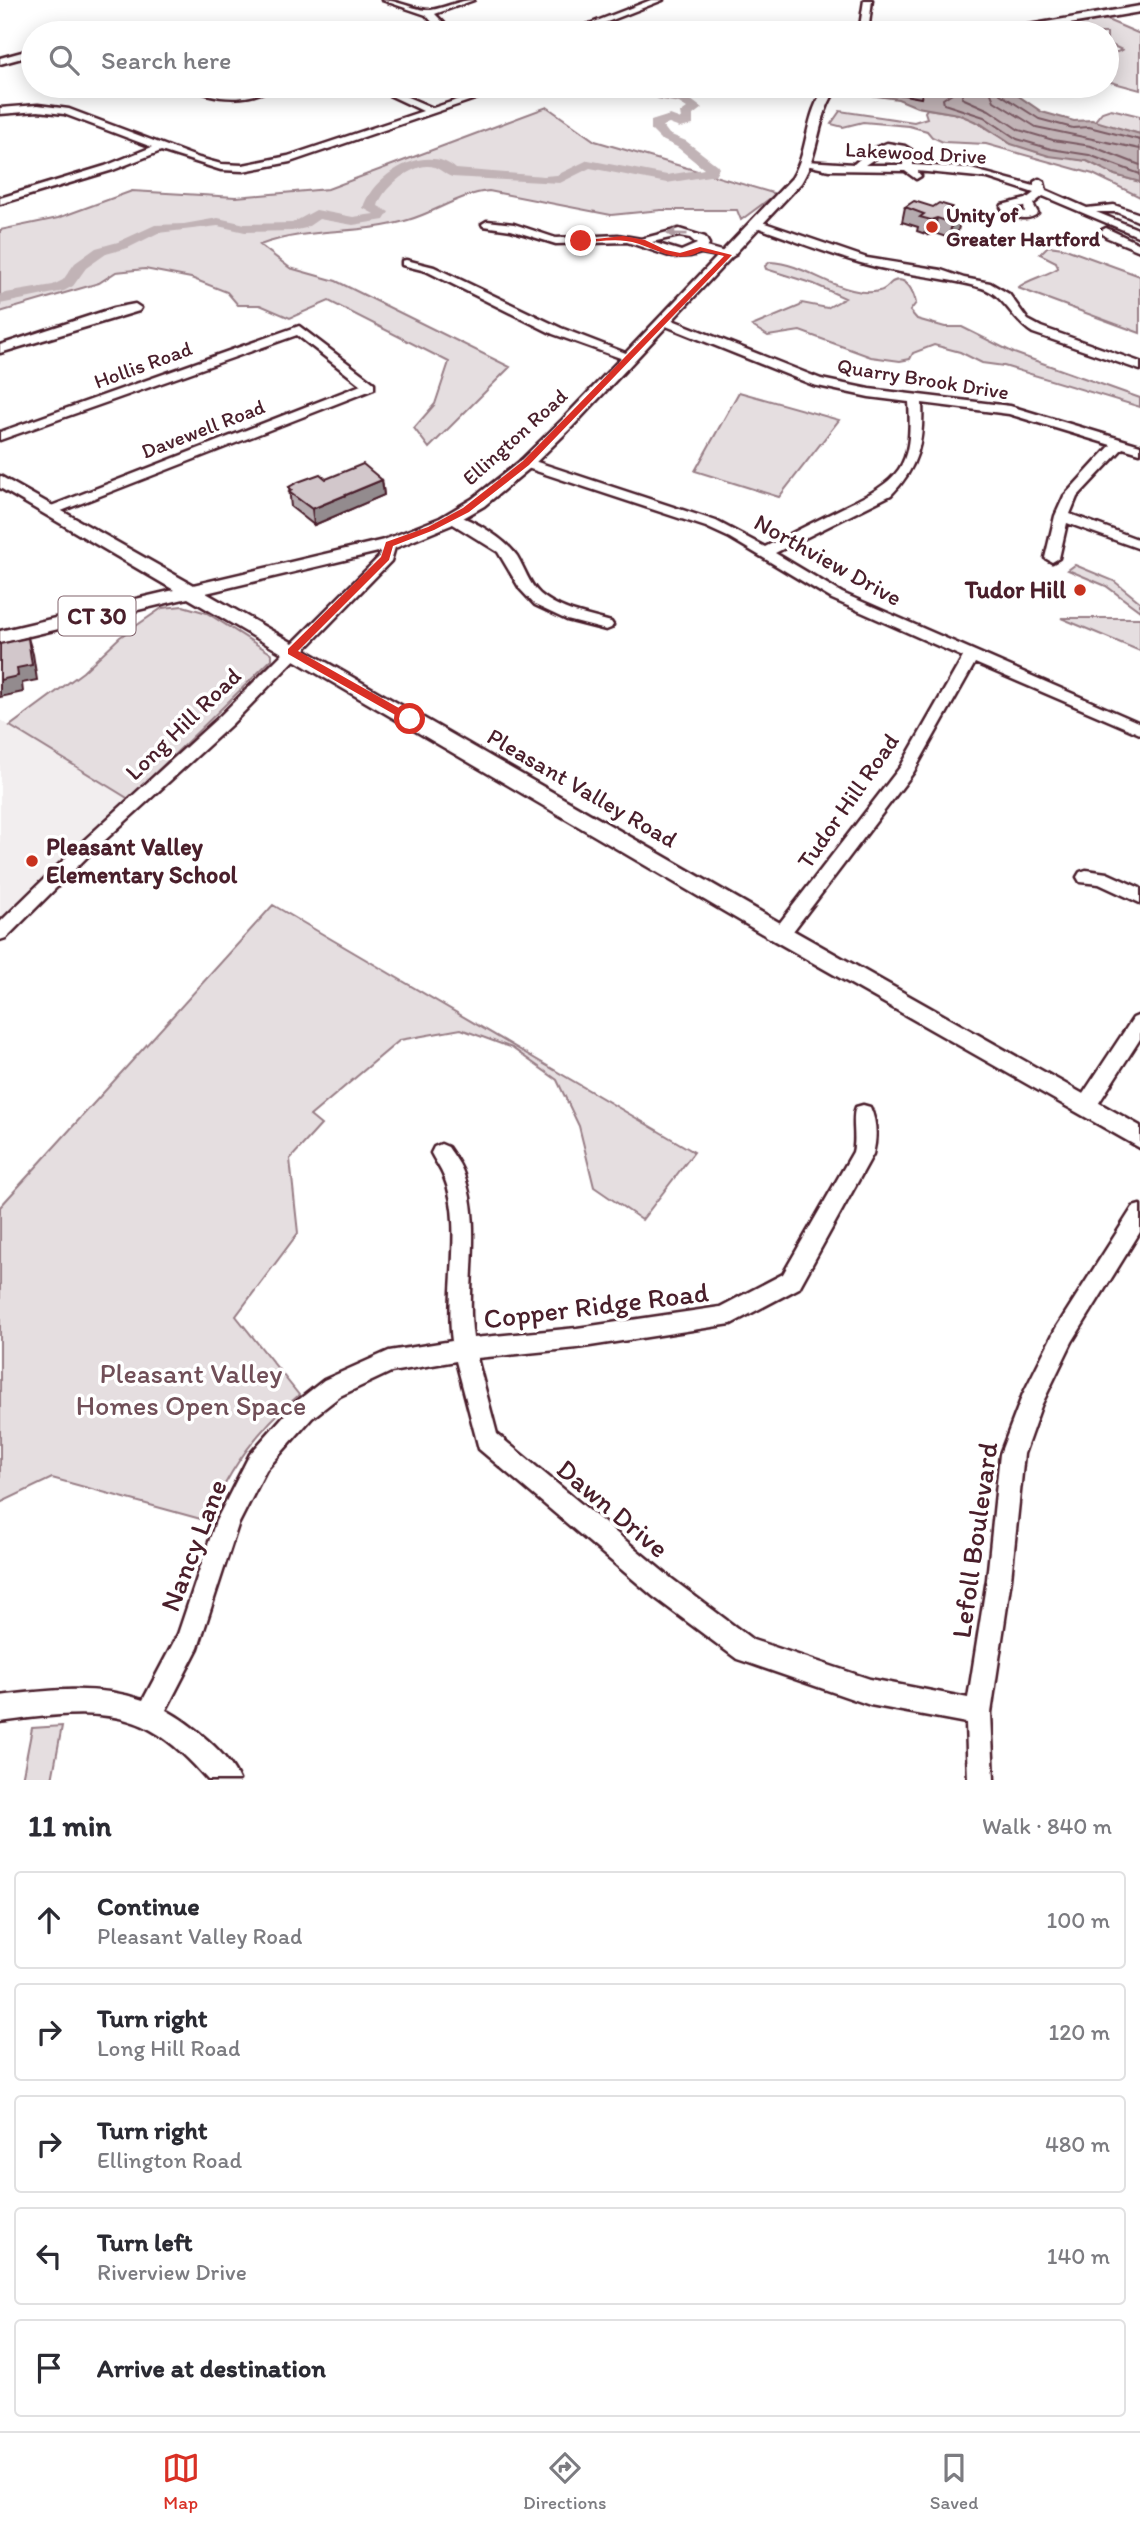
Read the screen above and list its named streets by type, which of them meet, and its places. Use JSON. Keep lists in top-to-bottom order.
{
  "streets": {
    "main road": ["Ellington Road", "CT 30", "Pleasant Valley Road"],
    "street": [
      "Lakewood Drive",
      "Hollis Road",
      "Quarry Brook Drive",
      "Davewell Road",
      "Northview Drive",
      "Long Hill Road",
      "Tudor Hill Road",
      "Copper Ridge Road",
      "Dawn Drive",
      "Lefoll Boulevard",
      "Nancy Lane"
    ]
  },
  "crossings": [
    ["Lakewood Drive", "Ellington Road"],
    ["Hollis Road", "Davewell Road"],
    ["Quarry Brook Drive", "Ellington Road"],
    ["Davewell Road", "Pleasant Valley Road"],
    ["Ellington Road", "Northview Drive"],
    ["Ellington Road", "Long Hill Road"],
    ["Ellington Road", "Pleasant Valley Road"],
    ["Northview Drive", "Tudor Hill Road"],
    ["Long Hill Road", "Pleasant Valley Road"],
    ["Pleasant Valley Road", "Tudor Hill Road"],
    ["Copper Ridge Road", "Dawn Drive"],
    ["Copper Ridge Road", "Nancy Lane"],
    ["Dawn Drive", "Lefoll Boulevard"],
    ["Dawn Drive", "Nancy Lane"]
  ],
  "parks": ["Pleasant Valley Homes Open Space"],
  "places": ["Unity of Greater Hartford", "Tudor Hill", "Pleasant Valley Elementary School"],
  "page": {
    "search": "Search here",
    "heading": ["11 min", "Walk · 840 m"],
    "list": [
      ["Continue", "Pleasant Valley Road", "100 m"],
      ["Turn right", "Long Hill Road", "120 m"],
      ["Turn right", "Ellington Road", "480 m"],
      ["Turn left", "Riverview Drive", "140 m"],
      "Arrive at destination"
    ],
    "nav": ["Map", "Directions", "Saved"]
  }
}
